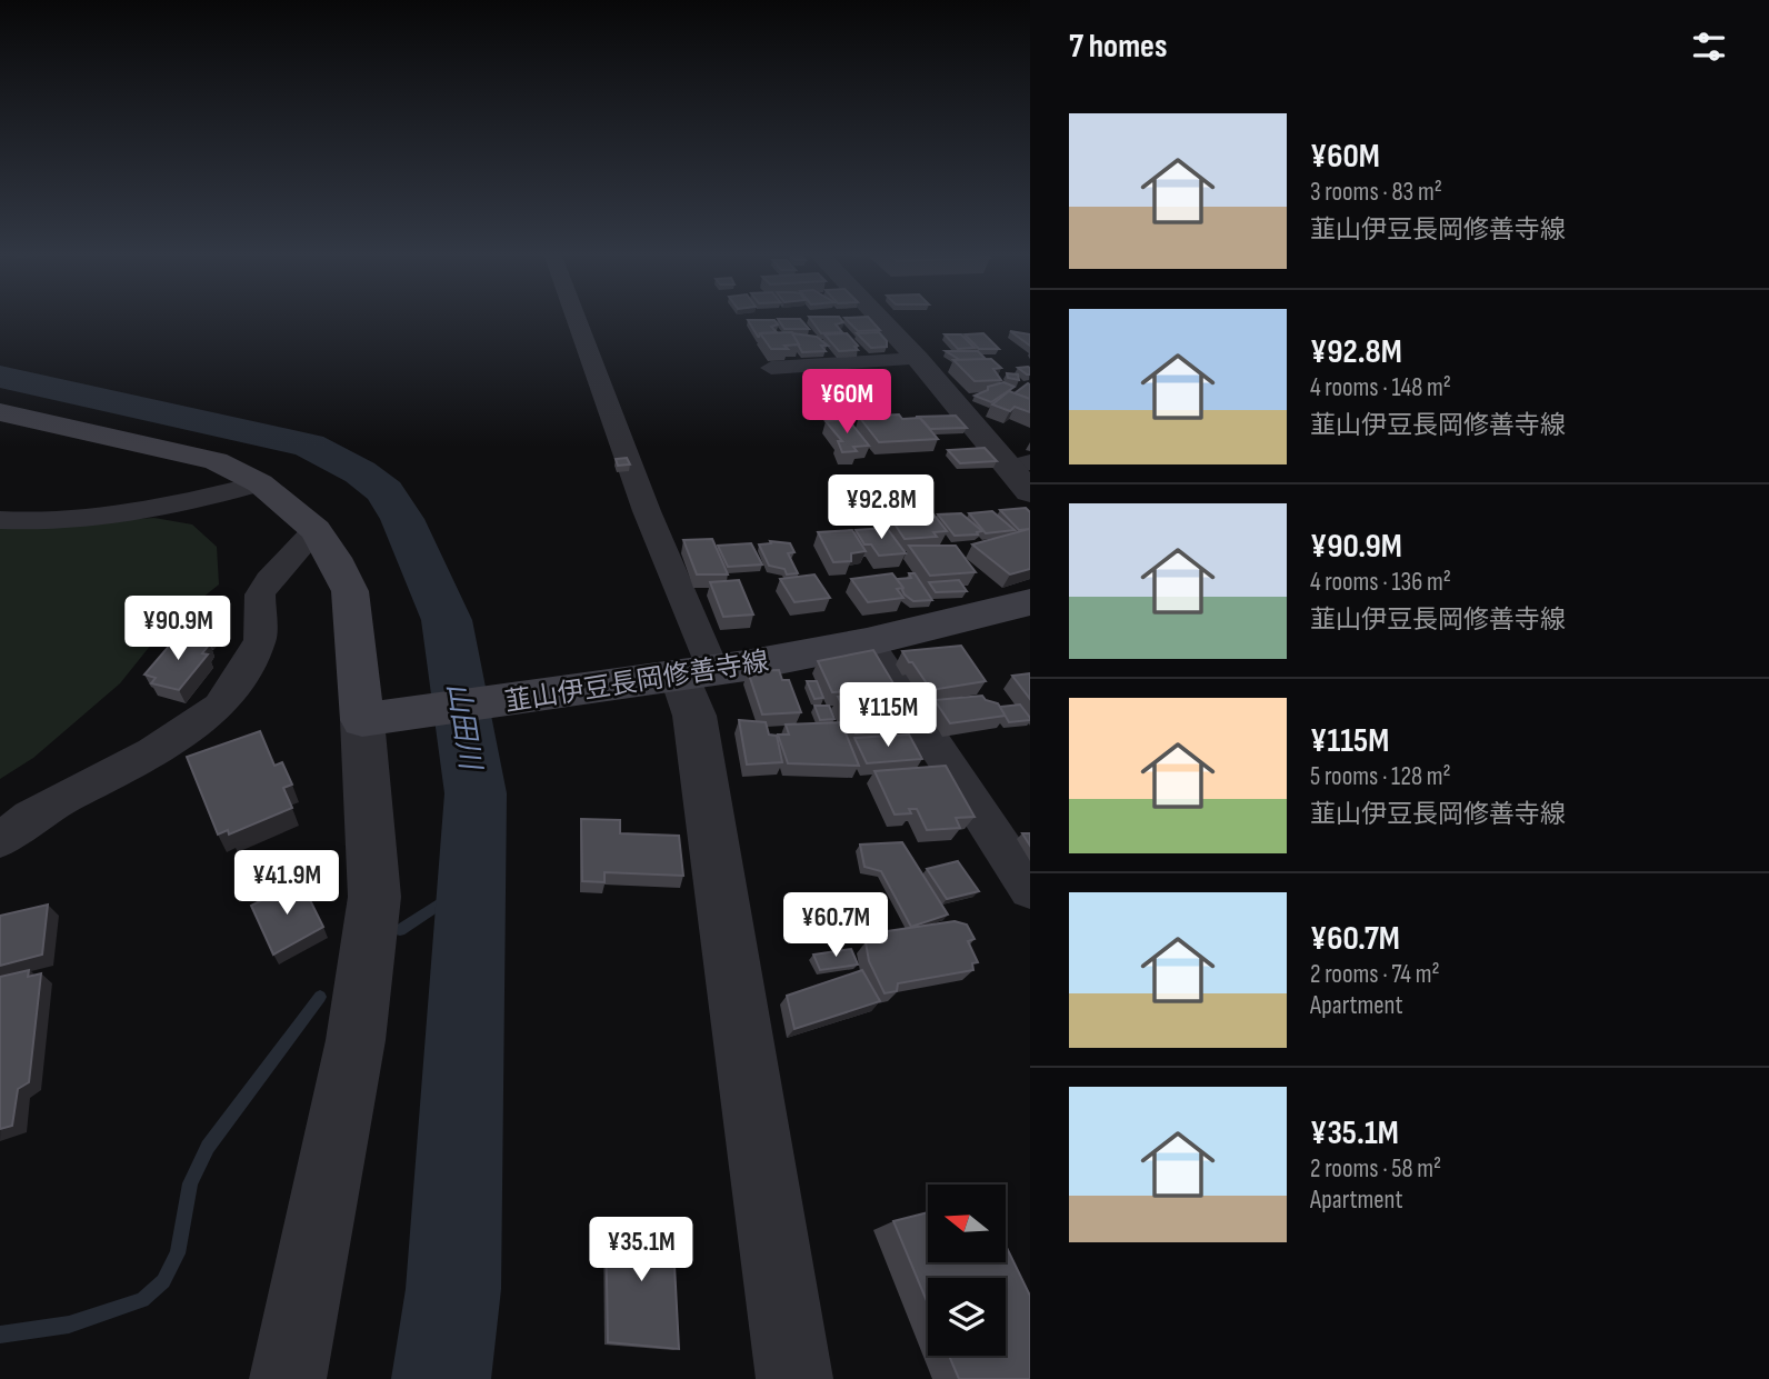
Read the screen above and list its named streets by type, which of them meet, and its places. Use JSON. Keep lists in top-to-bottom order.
{
  "streets": {
    "main road": ["韮山伊豆長岡修善寺線"]
  },
  "water": ["山田川"],
  "north": "left",
  "page": {
    "heading": "7 homes",
    "list": [
      {
        "name": "¥60M",
        "note": "3 rooms · 83 m² · 韮山伊豆長岡修善寺線"
      },
      {
        "name": "¥92.8M",
        "note": "4 rooms · 148 m² · 韮山伊豆長岡修善寺線"
      },
      {
        "name": "¥90.9M",
        "note": "4 rooms · 136 m² · 韮山伊豆長岡修善寺線"
      },
      {
        "name": "¥115M",
        "note": "5 rooms · 128 m² · 韮山伊豆長岡修善寺線"
      },
      {
        "name": "¥60.7M",
        "note": "2 rooms · 74 m² · Apartment"
      },
      {
        "name": "¥35.1M",
        "note": "2 rooms · 58 m² · Apartment"
      }
    ],
    "price": [
      "¥60M",
      "¥92.8M",
      "¥90.9M",
      "¥115M",
      "¥41.9M",
      "¥60.7M",
      "¥35.1M"
    ]
  }
}
